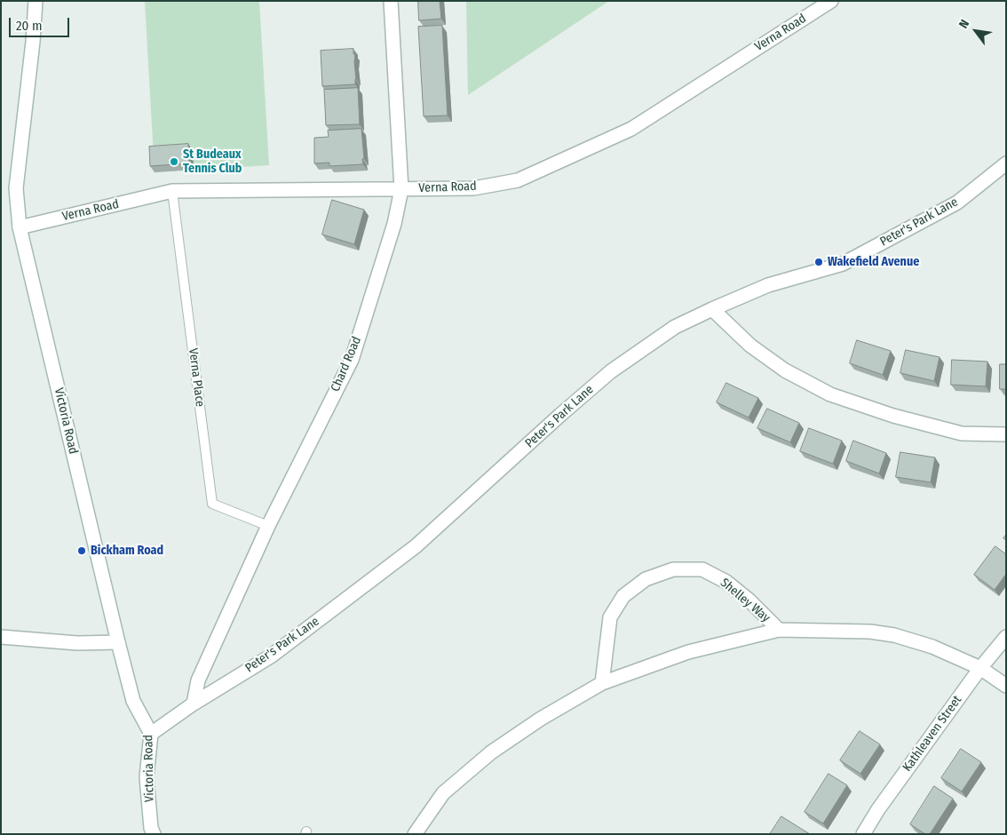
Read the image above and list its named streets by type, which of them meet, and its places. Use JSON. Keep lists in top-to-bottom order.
{
  "streets": {
    "street": [
      "Verna Road",
      "Peter's Park Lane",
      "Chard Road",
      "Victoria Road",
      "Shelley Way",
      "Kathleaven Street"
    ],
    "lane": ["Verna Place"]
  },
  "crossings": [
    ["Verna Road", "Chard Road"],
    ["Verna Road", "Verna Place"],
    ["Verna Road", "Victoria Road"],
    ["Peter's Park Lane", "Chard Road"],
    ["Peter's Park Lane", "Victoria Road"],
    ["Chard Road", "Verna Place"],
    ["Shelley Way", "Kathleaven Street"]
  ],
  "places": ["St Budeaux Tennis Club", "Wakefield Avenue", "Bickham Road"],
  "scale_bar": "20 m",
  "north": "top left"
}
